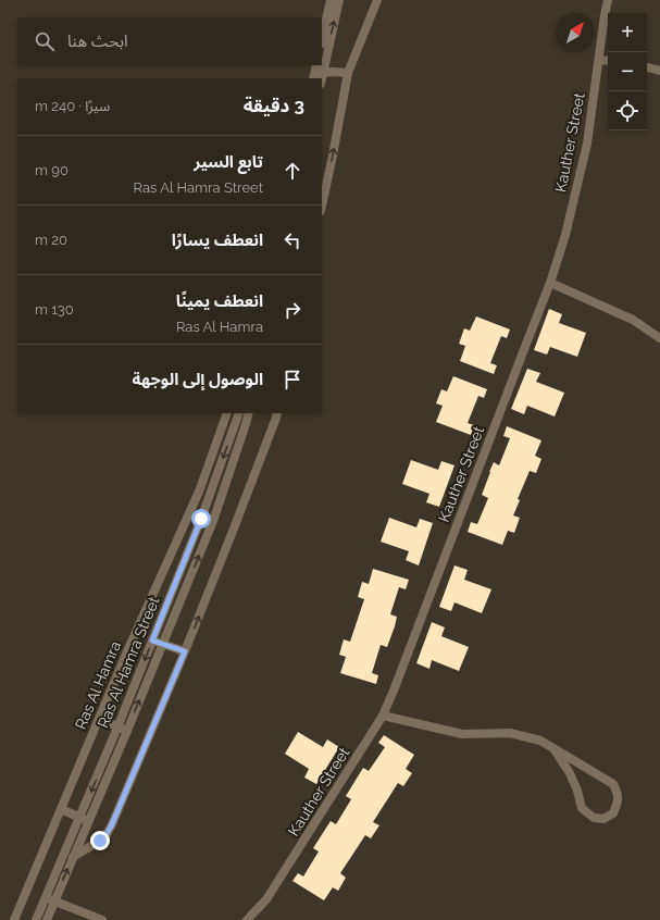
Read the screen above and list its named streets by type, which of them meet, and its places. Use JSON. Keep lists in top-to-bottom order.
{
  "streets": {
    "street": ["Kauther Street", "Ras Al Hamra Street", "Ras Al Hamra"]
  },
  "north": "top right",
  "page": {
    "map_buttons": ["+", "−"],
    "search": "ابحث هنا",
    "heading": ["3 دقيقة", "سيرًا · 240 m"],
    "list": [
      ["تابع السير", "Ras Al Hamra Street", "90 m"],
      ["انعطف يسارًا", "20 m"],
      ["انعطف يمينًا", "Ras Al Hamra", "130 m"],
      "الوصول إلى الوجهة"
    ]
  }
}
